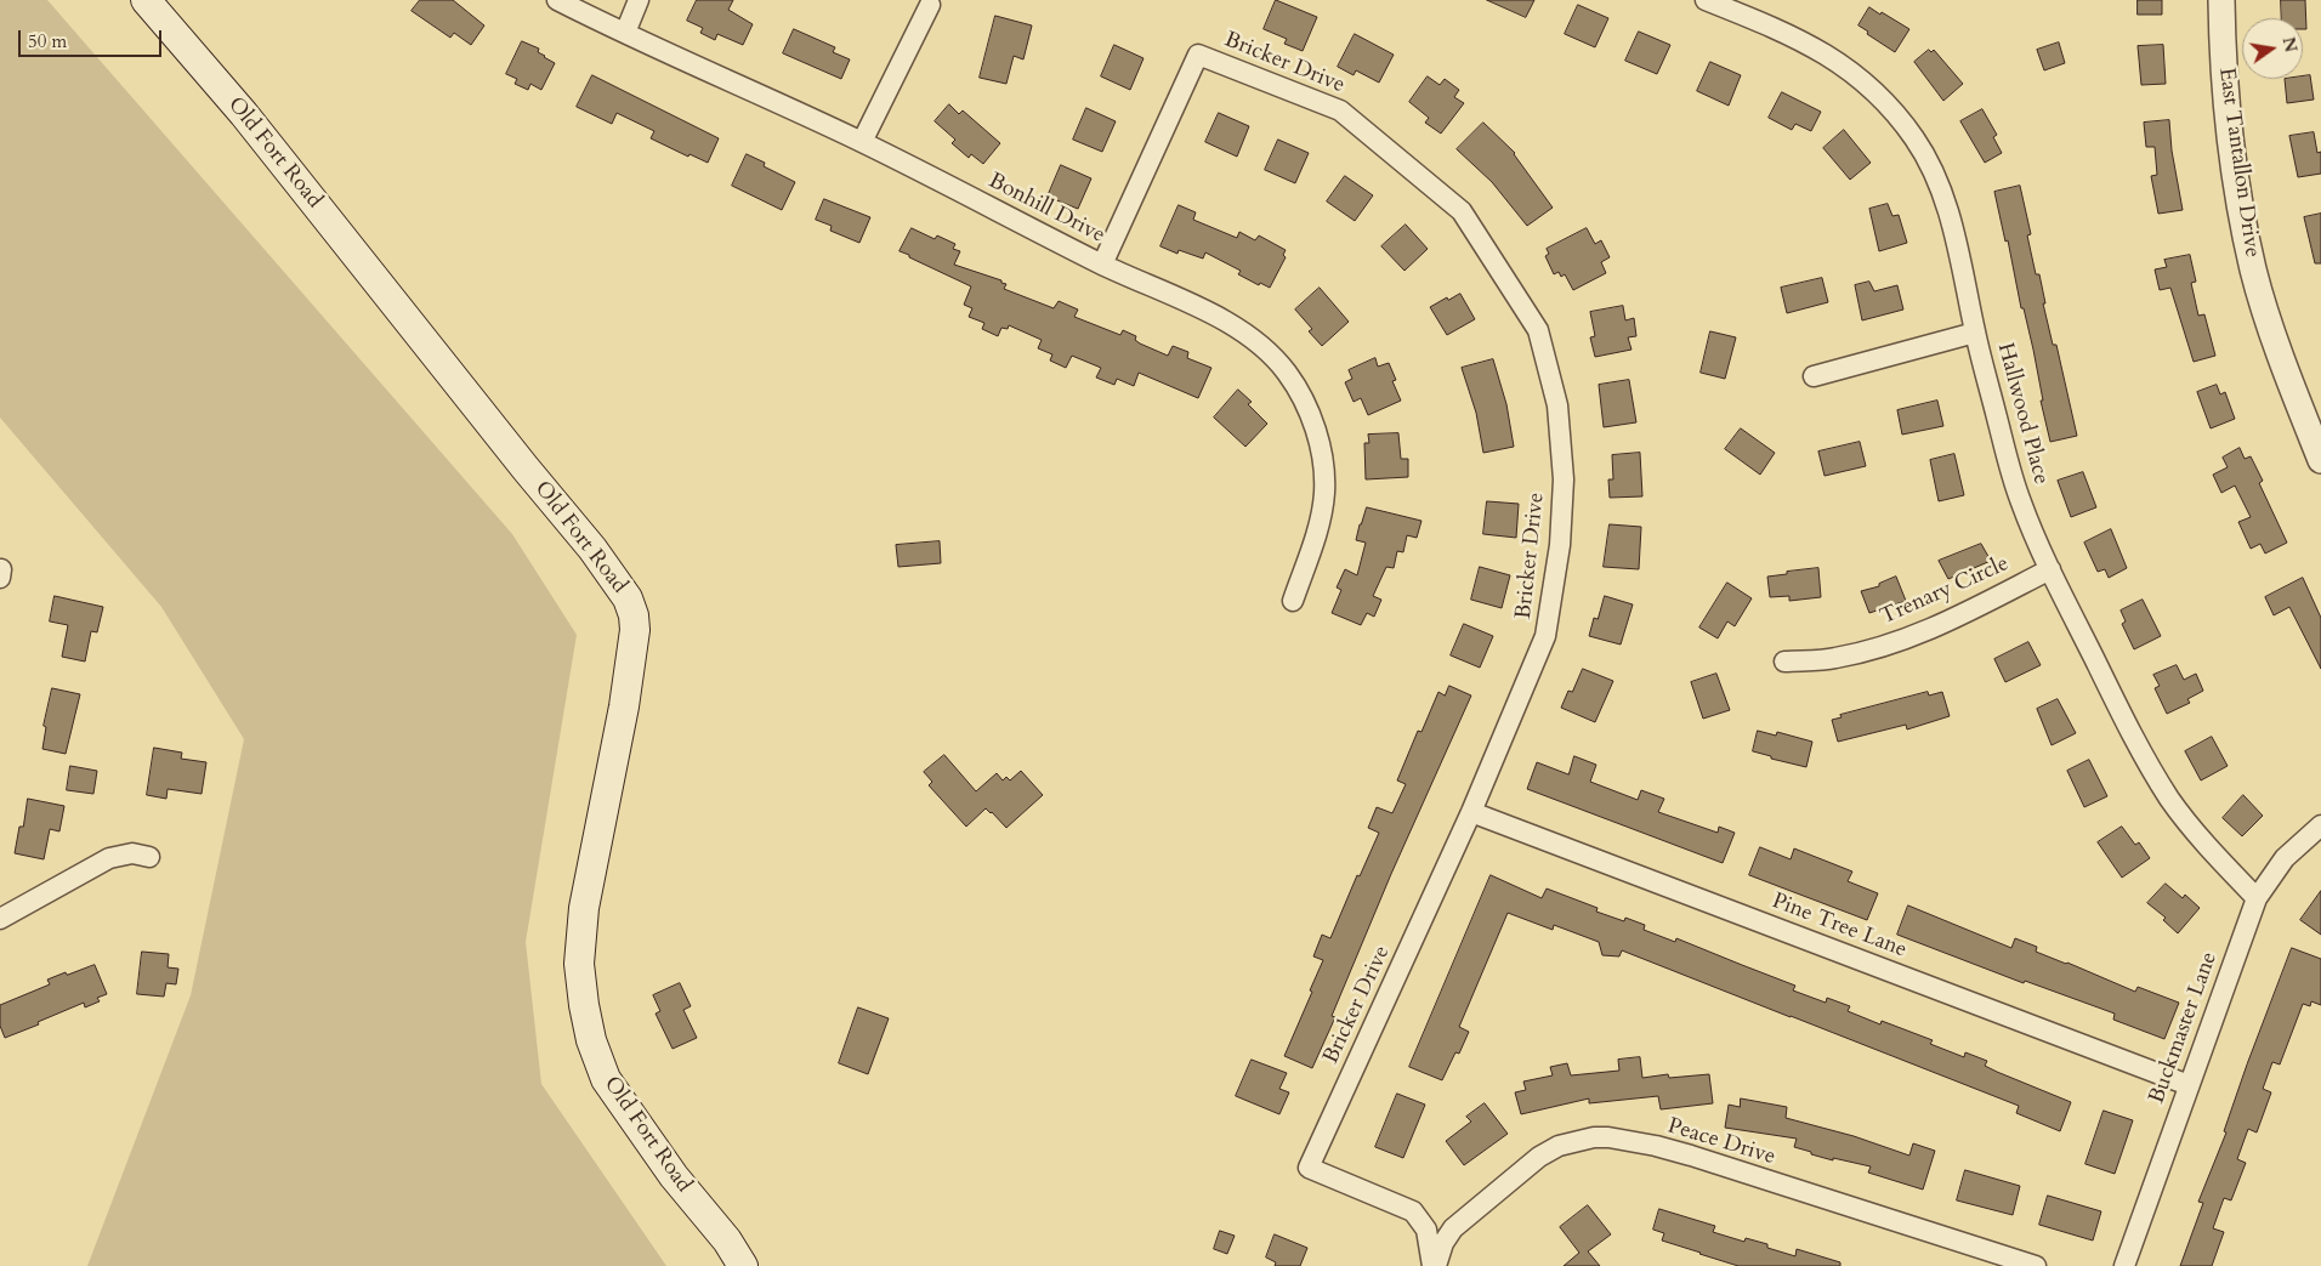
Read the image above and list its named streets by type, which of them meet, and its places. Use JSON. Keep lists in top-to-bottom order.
{
  "streets": {
    "main road": ["Old Fort Road"],
    "street": [
      "Bricker Drive",
      "East Tantallon Drive",
      "Bonhill Drive",
      "Hallwood Place",
      "Trenary Circle",
      "Pine Tree Lane",
      "Buckmaster Lane",
      "Peace Drive"
    ]
  },
  "crossings": [
    ["Bricker Drive", "Bonhill Drive"],
    ["Bricker Drive", "Pine Tree Lane"],
    ["Bricker Drive", "Peace Drive"],
    ["Hallwood Place", "Trenary Circle"],
    ["Hallwood Place", "Buckmaster Lane"],
    ["Pine Tree Lane", "Buckmaster Lane"]
  ],
  "scale_bar": "50 m",
  "north": "right"
}
